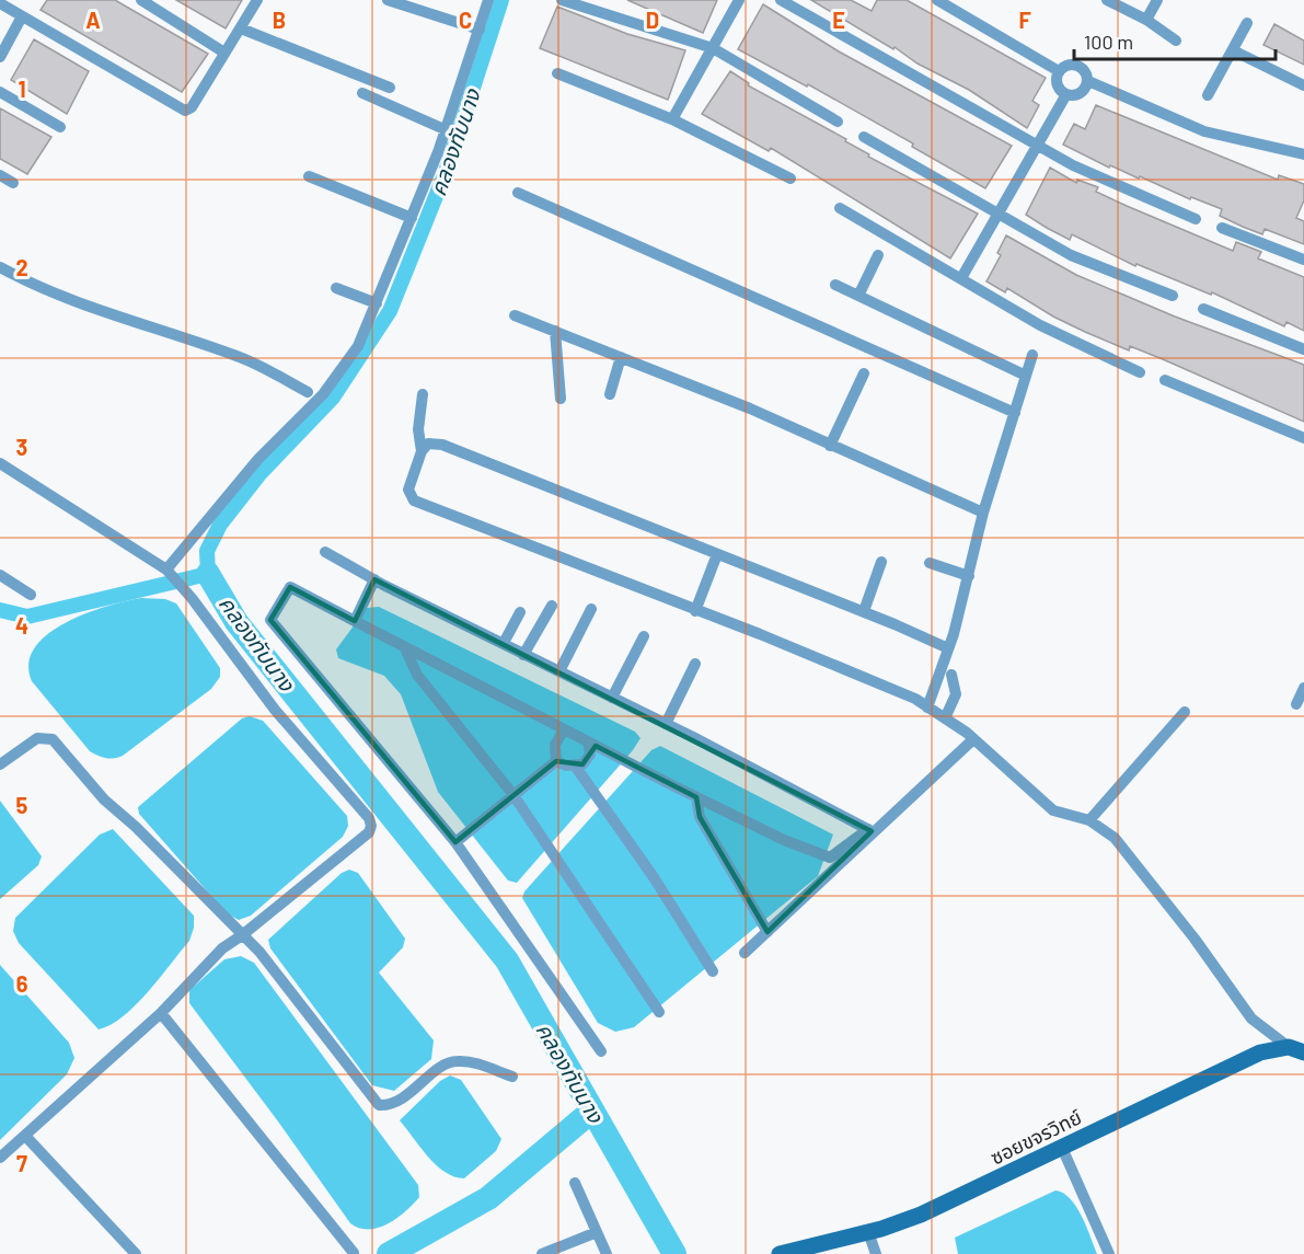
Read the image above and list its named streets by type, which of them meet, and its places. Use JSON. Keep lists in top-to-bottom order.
{
  "streets": {
    "street": ["ซอยขจรวิทย์"]
  },
  "water": ["คลองทับนาง"],
  "scale_bar": "100 m",
  "grid": {
    "columns": [
      "A",
      "B",
      "C",
      "D",
      "E",
      "F"
    ],
    "rows": [
      "1",
      "2",
      "3",
      "4",
      "5",
      "6",
      "7"
    ]
  }
}
